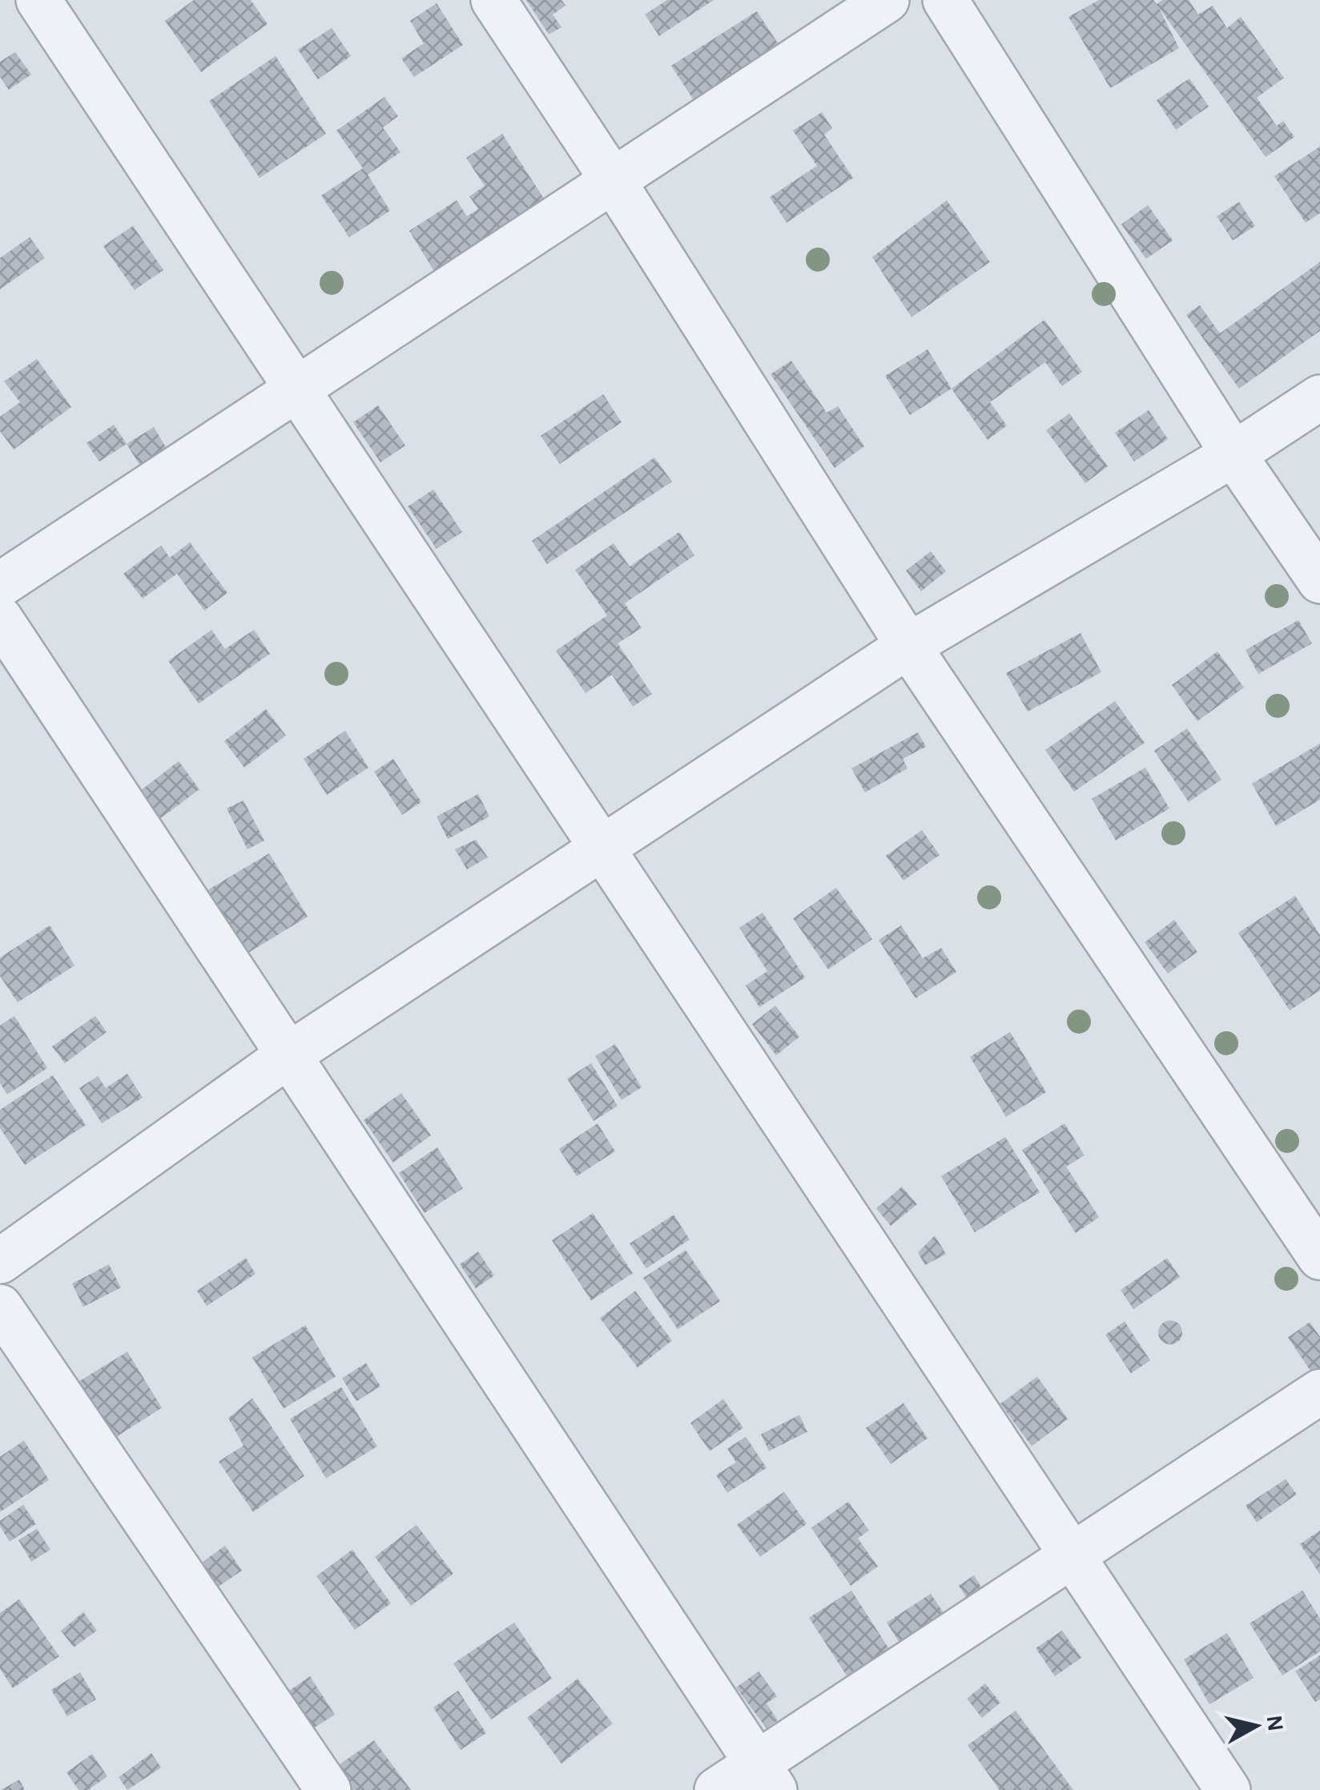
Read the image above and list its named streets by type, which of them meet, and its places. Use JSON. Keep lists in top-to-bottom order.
{
  "north": "right"
}
